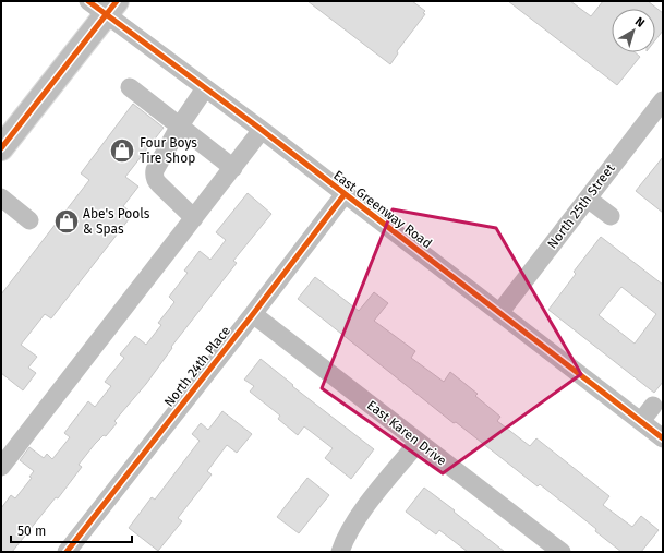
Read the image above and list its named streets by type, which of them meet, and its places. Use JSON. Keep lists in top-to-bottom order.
{
  "streets": {
    "street": [
      "North 25th Street",
      "East Greenway Road",
      "North 24th Place",
      "East Karen Drive"
    ]
  },
  "crossings": [
    ["North 25th Street", "East Greenway Road"],
    ["East Greenway Road", "North 24th Place"],
    ["North 24th Place", "East Karen Drive"]
  ],
  "places": {
    "shop": ["Four Boys Tire Shop", "Abe's Pools & Spas"]
  },
  "scale_bar": "50 m",
  "north": "top right"
}
